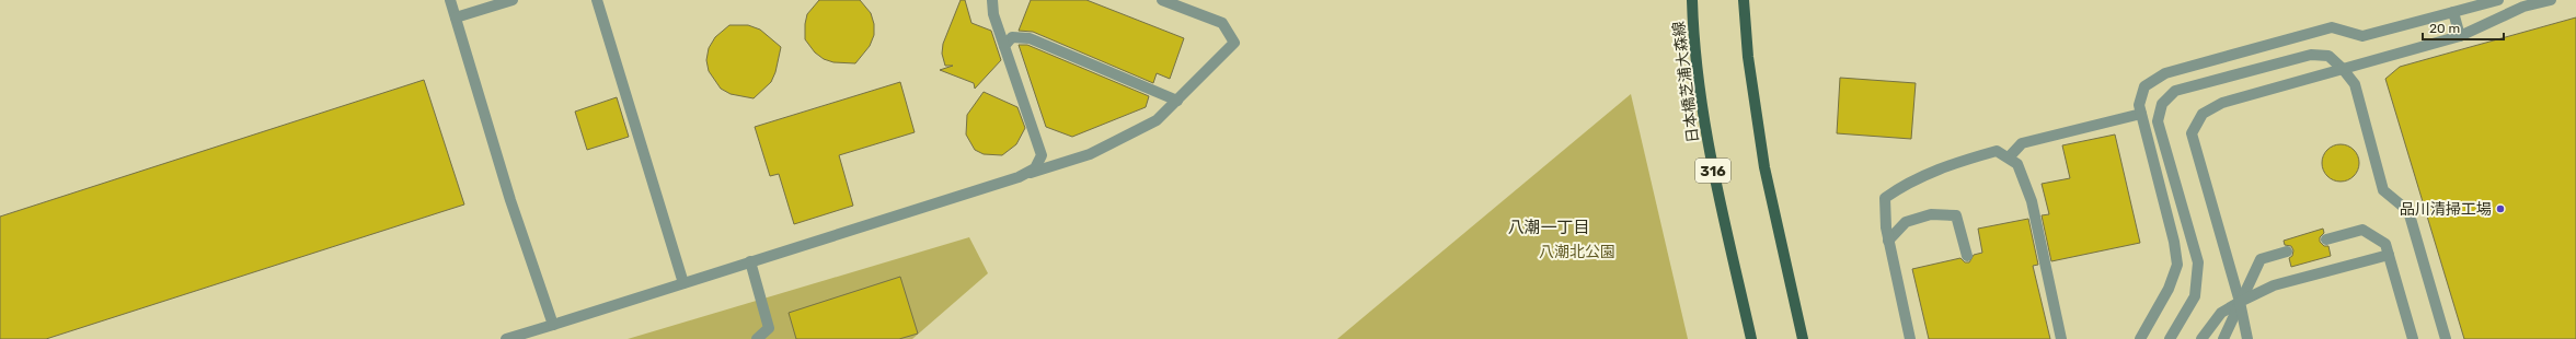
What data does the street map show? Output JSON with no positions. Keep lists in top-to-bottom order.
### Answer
{
  "streets": {
    "main road": ["日本橋芝浦大森線", "316"]
  },
  "districts": ["八潮一丁目"],
  "parks": ["八潮北公園"],
  "places": ["品川清掃工場"],
  "scale_bar": "20 m"
}
